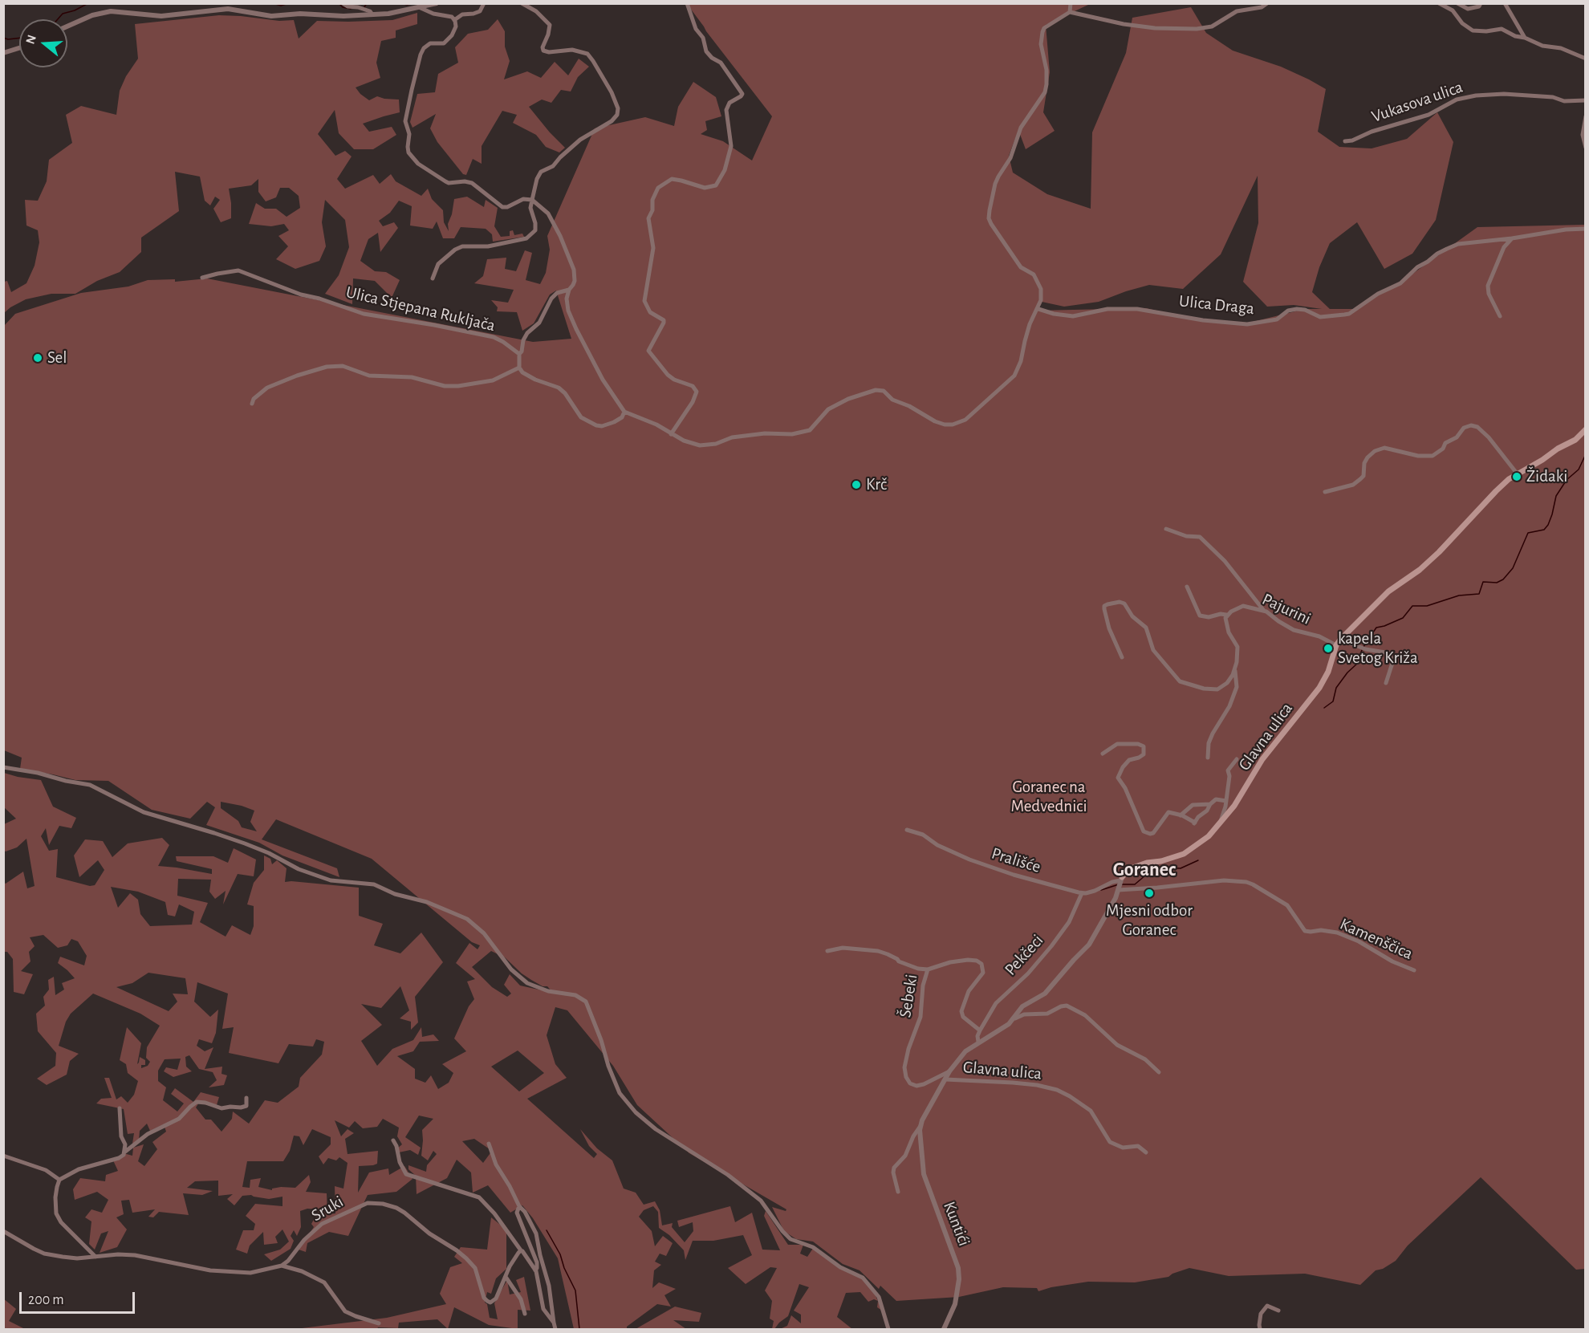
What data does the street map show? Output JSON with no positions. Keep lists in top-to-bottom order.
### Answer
{
  "streets": {
    "main road": ["Glavna ulica"],
    "street": [
      "Vukasova ulica",
      "Ulica Draga",
      "Ulica Stjepana Rukljača",
      "Pajurini",
      "Prališće",
      "Kamenščica",
      "Pekčeci",
      "Šebeki",
      "Sruki",
      "Kuntići"
    ]
  },
  "crossings": [
    ["Pajurini", "Glavna ulica"],
    ["Glavna ulica", "Kamenščica"],
    ["Glavna ulica", "Pekčeci"],
    ["Glavna ulica", "Šebeki"],
    ["Glavna ulica", "Kuntići"],
    ["Prališće", "Pekčeci"],
    ["Pekčeci", "Šebeki"],
    ["Šebeki", "Kuntići"]
  ],
  "districts": ["Goranec"],
  "parks": ["Goranec na Medvednici"],
  "places": [
    "Sel",
    "Židaki",
    "Krč",
    "kapela Svetog Križa",
    "Mjesni odbor Goranec"
  ],
  "scale_bar": "200 m",
  "north": "left"
}
